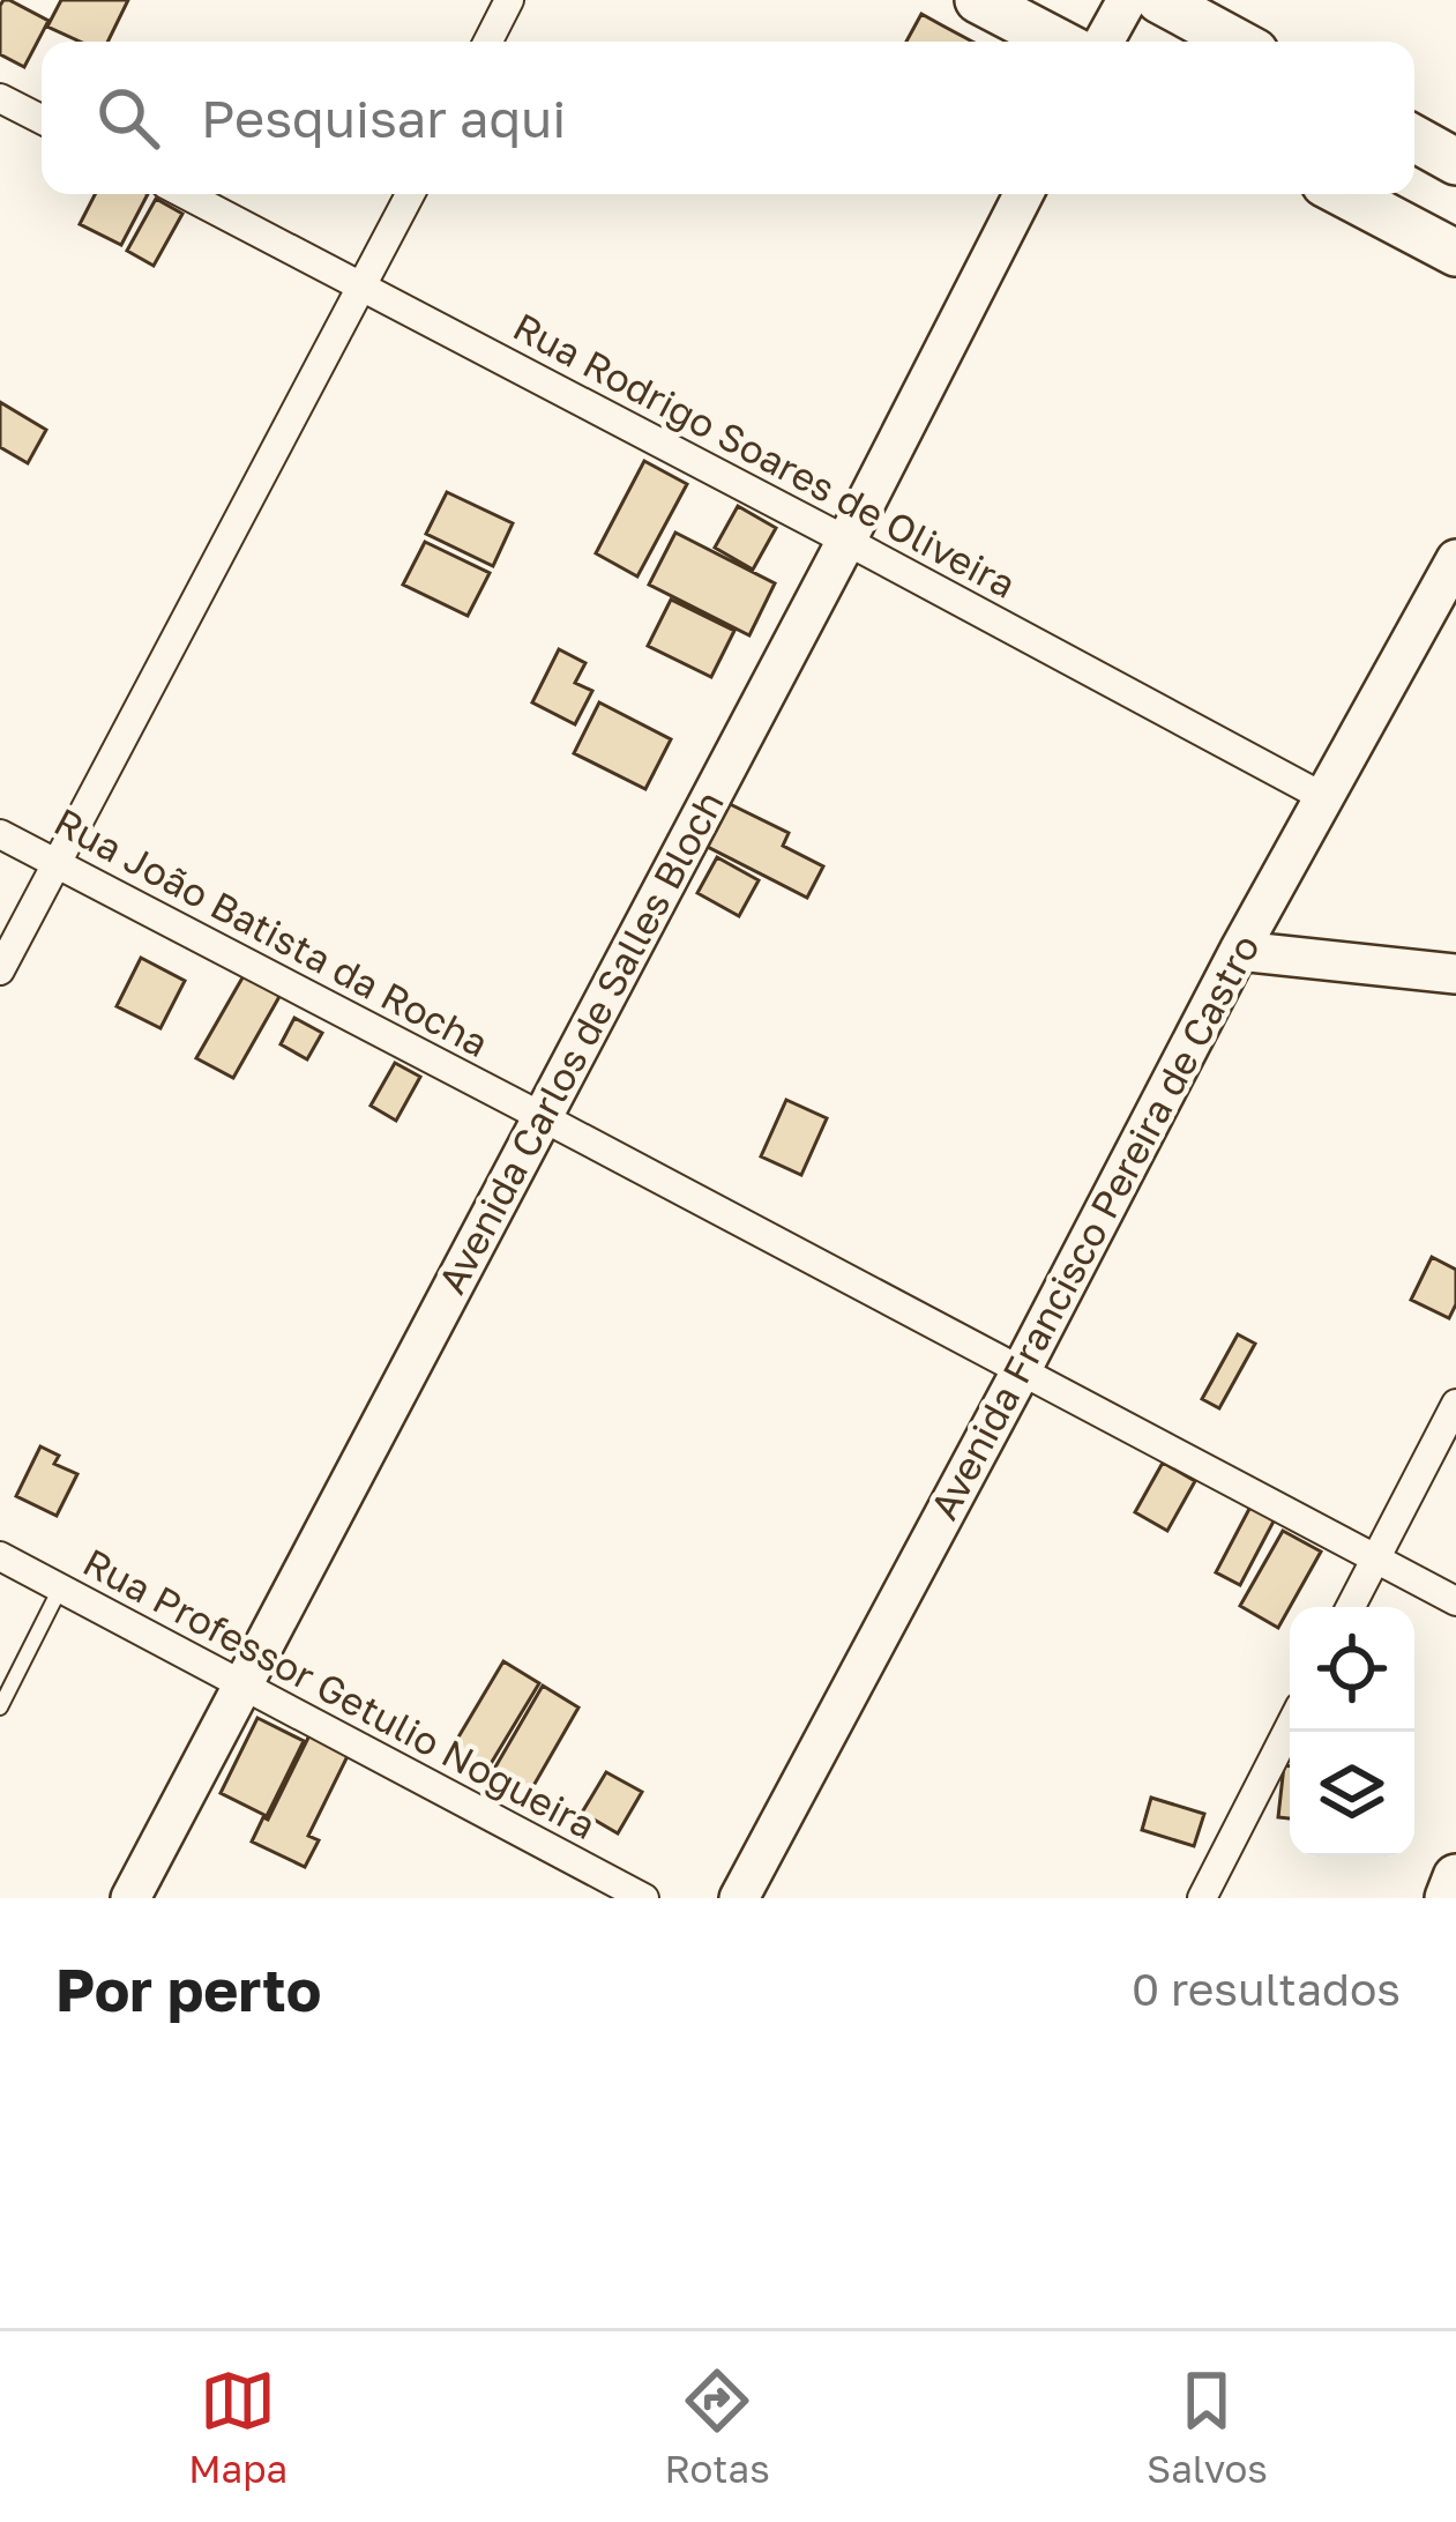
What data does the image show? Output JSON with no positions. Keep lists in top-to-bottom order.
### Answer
{
  "streets": {
    "street": [
      "Rua Rodrigo Soares de Oliveira",
      "Rua João Batista da Rocha",
      "Avenida Carlos de Salles Bloch",
      "Avenida Francisco Pereira de Castro",
      "Rua Professor Getulio Nogueira"
    ]
  },
  "crossings": [
    ["Rua Rodrigo Soares de Oliveira", "Avenida Carlos de Salles Bloch"],
    ["Rua Rodrigo Soares de Oliveira", "Avenida Francisco Pereira de Castro"],
    ["Rua João Batista da Rocha", "Avenida Carlos de Salles Bloch"],
    ["Rua João Batista da Rocha", "Avenida Francisco Pereira de Castro"],
    ["Avenida Carlos de Salles Bloch", "Rua Professor Getulio Nogueira"]
  ],
  "page": {
    "search": "Pesquisar aqui",
    "heading": ["Por perto", "0 resultados"],
    "nav": ["Mapa", "Rotas", "Salvos"]
  }
}
